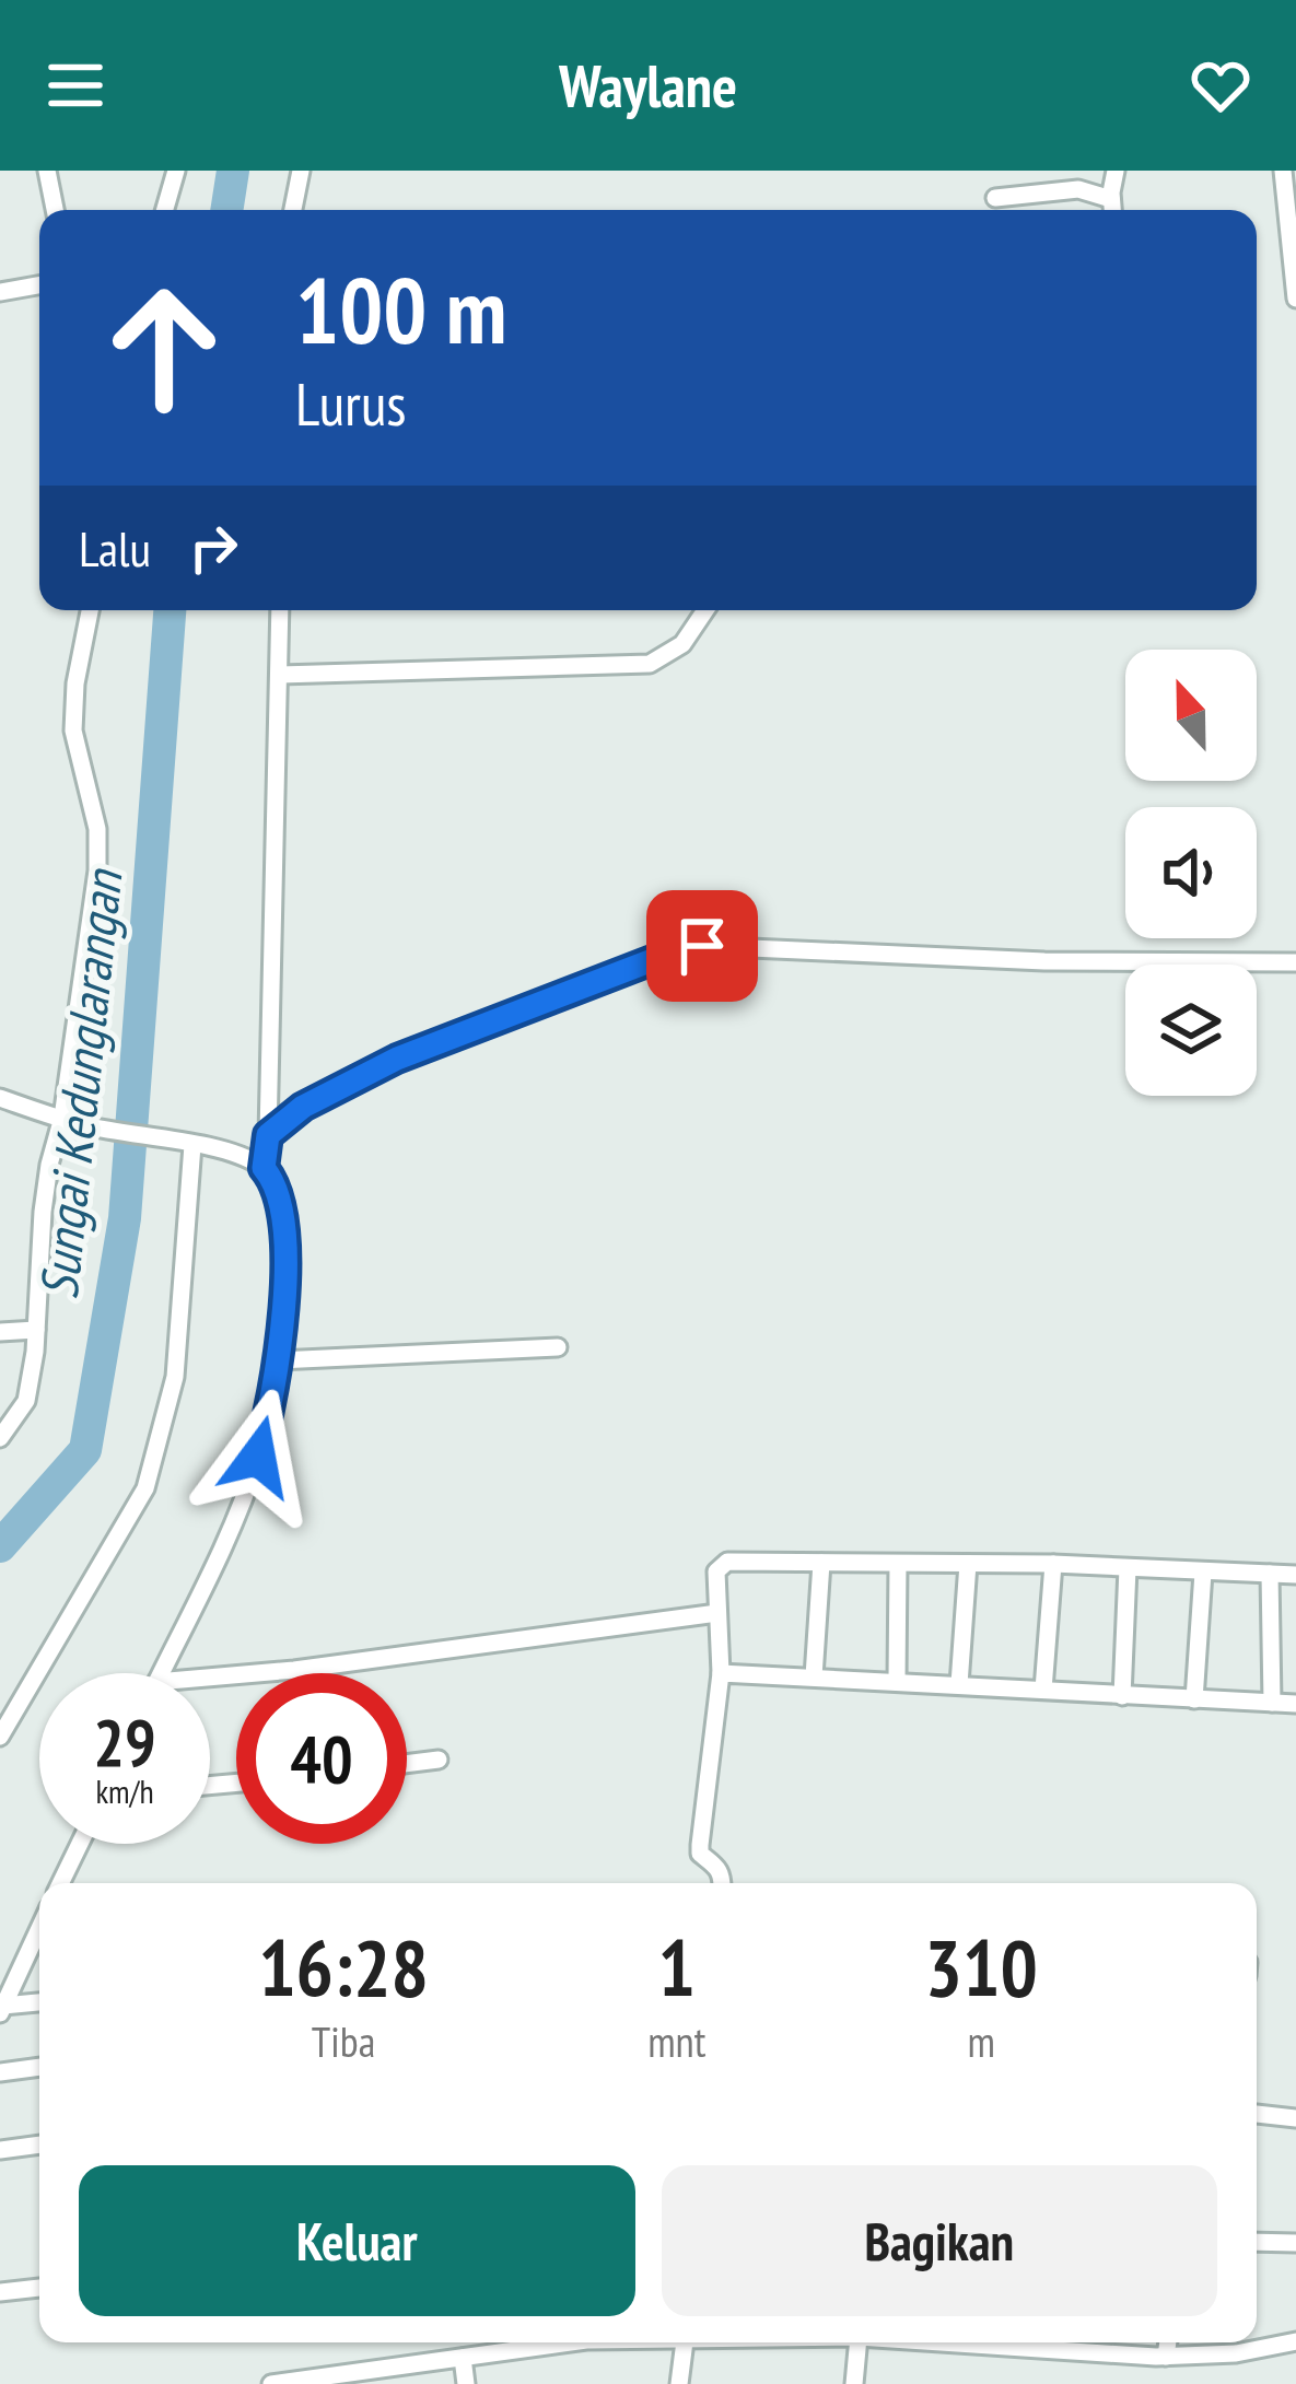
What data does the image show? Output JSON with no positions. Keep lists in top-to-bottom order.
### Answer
{
  "water": ["Sungai Kedunglarangan"],
  "north": "top",
  "page": {
    "header": "Waylane",
    "turn": ["100 m", "Lurus"],
    "then": "Lalu",
    "speed": "29 km/h",
    "limit": "40",
    "eta": [
      "16:28",
      "Tiba",
      "1",
      "mnt",
      "310",
      "m"
    ],
    "buttons": ["Keluar", "Bagikan"]
  }
}
